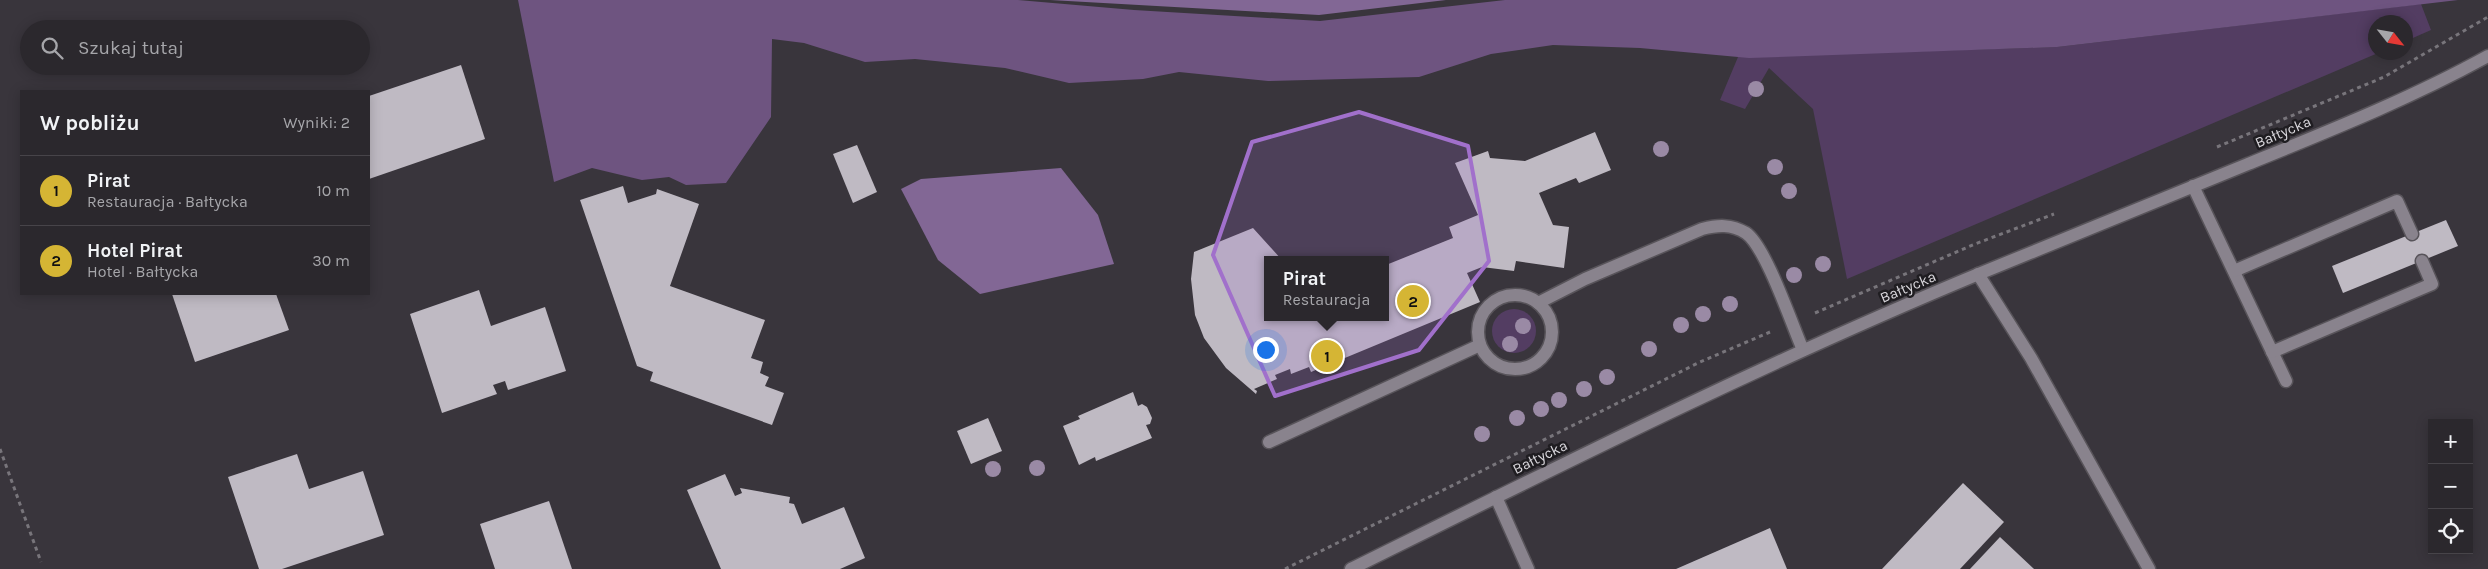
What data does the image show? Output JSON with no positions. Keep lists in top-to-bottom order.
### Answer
{
  "streets": {
    "main road": ["Bałtycka"]
  },
  "north": "bottom right",
  "page": {
    "search": "Szukaj tutaj",
    "heading": ["W pobliżu", "Wyniki: 2"],
    "list": [
      {
        "mark": "1",
        "name": "Pirat",
        "note": "Restauracja · Bałtycka",
        "value": "10 m"
      },
      {
        "mark": "2",
        "name": "Hotel Pirat",
        "note": "Hotel · Bałtycka",
        "value": "30 m"
      }
    ],
    "popup": ["Pirat", "Restauracja"],
    "pins": ["2", "1"],
    "map_buttons": ["+", "−"]
  }
}
